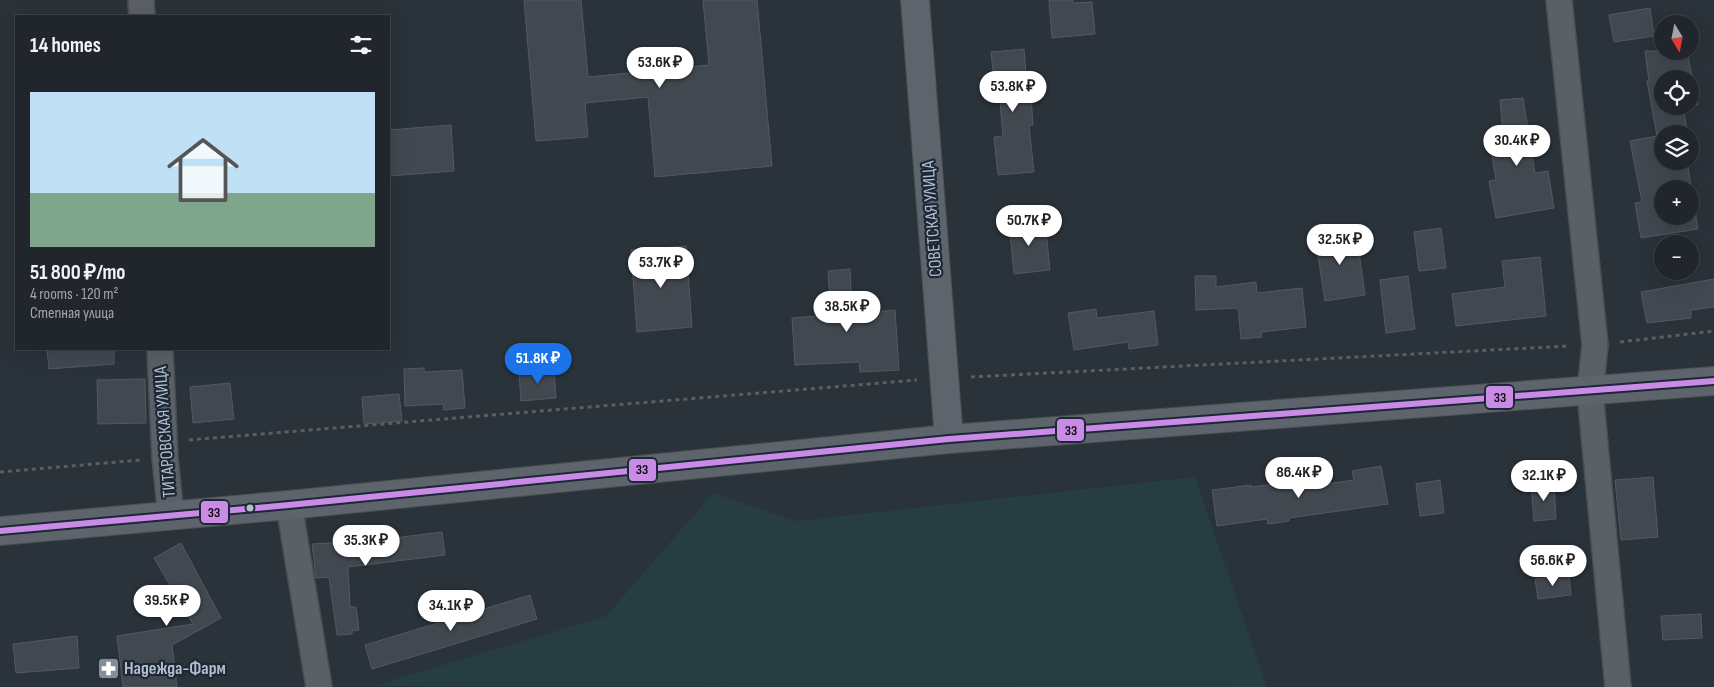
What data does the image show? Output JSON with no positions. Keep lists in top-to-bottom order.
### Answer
{
  "streets": {
    "main road": ["СОВЕТСКАЯ УЛИЦА"],
    "street": ["ТИТАРОВСКАЯ УЛИЦА"]
  },
  "places": {
    "pharmacy": ["Надежда-Фарм"]
  },
  "lines": ["transit line 33"],
  "north": "bottom",
  "page": {
    "map_buttons": ["+", "−"],
    "heading": "14 homes",
    "price": [
      "53.6K ₽",
      "53.8K ₽",
      "30.4K ₽",
      "50.7K ₽",
      "32.5K ₽",
      "53.7K ₽",
      "38.5K ₽",
      "51.8K ₽",
      "86.4K ₽",
      "32.1K ₽",
      "35.3K ₽",
      "56.6K ₽",
      "39.5K ₽",
      "34.1K ₽"
    ],
    "list": [
      {
        "name": "51 800 ₽/mo",
        "note": "4 rooms · 120 m² · Степная улица"
      }
    ]
  }
}
